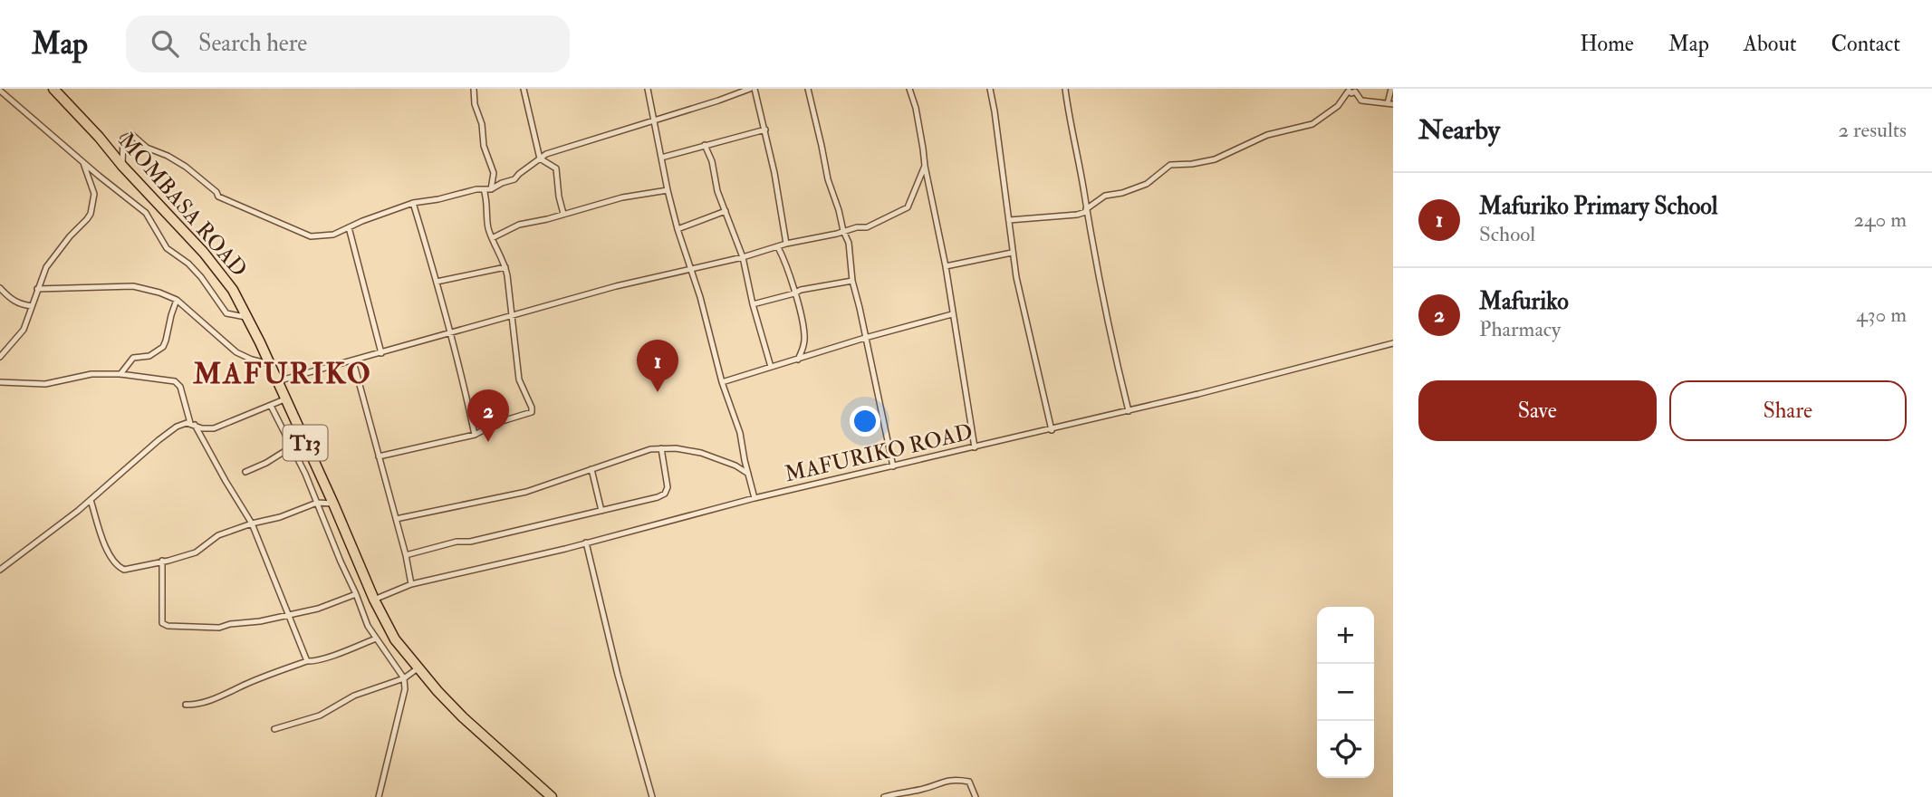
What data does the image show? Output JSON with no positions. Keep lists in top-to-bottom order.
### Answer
{
  "streets": {
    "highway": ["MOMBASA ROAD", "T13"],
    "street": ["MAFURIKO ROAD"]
  },
  "crossings": [
    ["MOMBASA ROAD", "MAFURIKO ROAD"]
  ],
  "districts": ["MAFURIKO"],
  "page": {
    "header": "Map",
    "search": "Search here",
    "nav": [
      "Home",
      "Map",
      "About",
      "Contact"
    ],
    "heading": ["Nearby", "2 results"],
    "list": [
      {
        "mark": "1",
        "name": "Mafuriko Primary School",
        "note": "School",
        "value": "240 m"
      },
      {
        "mark": "2",
        "name": "Mafuriko",
        "note": "Pharmacy",
        "value": "430 m"
      }
    ],
    "pins": ["1", "2"],
    "buttons": ["Save", "Share"],
    "map_buttons": ["+", "−"]
  }
}
